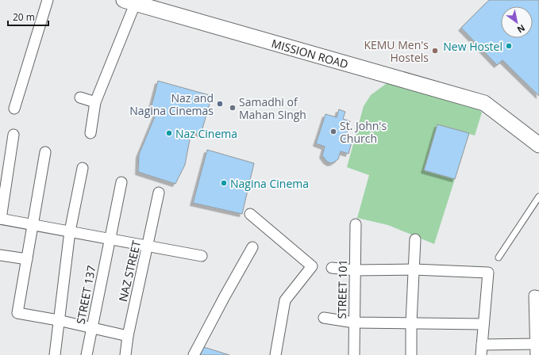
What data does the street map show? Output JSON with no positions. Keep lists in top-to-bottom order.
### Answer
{
  "streets": {
    "street": [
      "MISSION ROAD",
      "NAZ STREET",
      "STREET 101",
      "STREET 137"
    ]
  },
  "places": [
    "New Hostel",
    "KEMU Men's Hostels",
    "Naz and Nagina Cinemas",
    "Samadhi of Mahan Singh",
    "St. John's Church",
    "Naz Cinema",
    "Nagina Cinema"
  ],
  "scale_bar": "20 m",
  "north": "bottom right"
}
